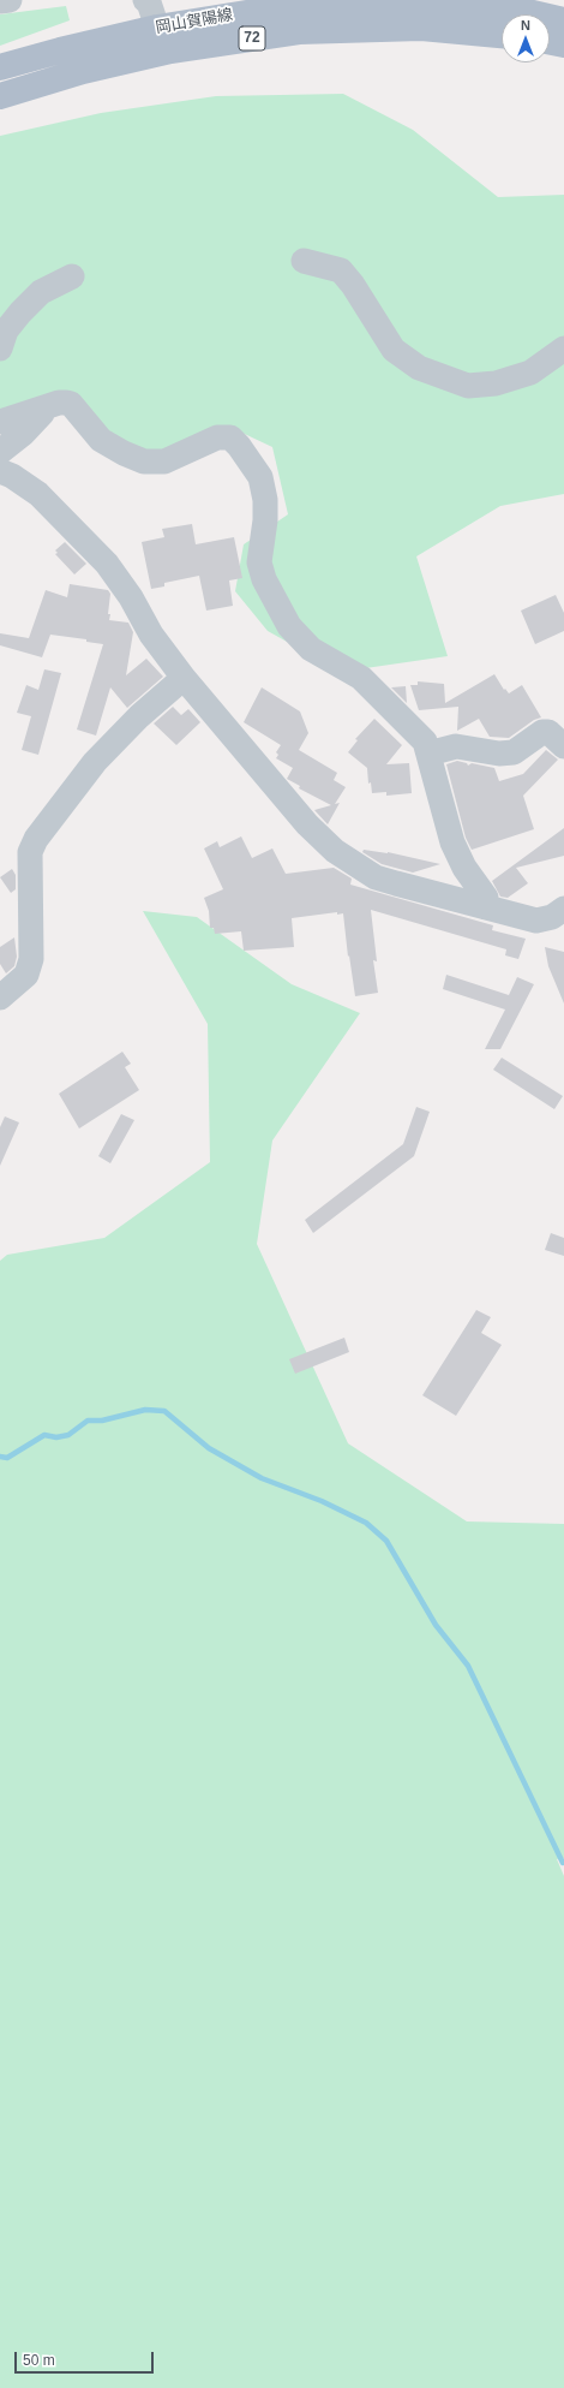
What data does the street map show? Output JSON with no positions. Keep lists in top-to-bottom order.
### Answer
{
  "streets": {
    "main road": ["岡山賀陽線", "72"]
  },
  "scale_bar": "50 m",
  "north": "top"
}
